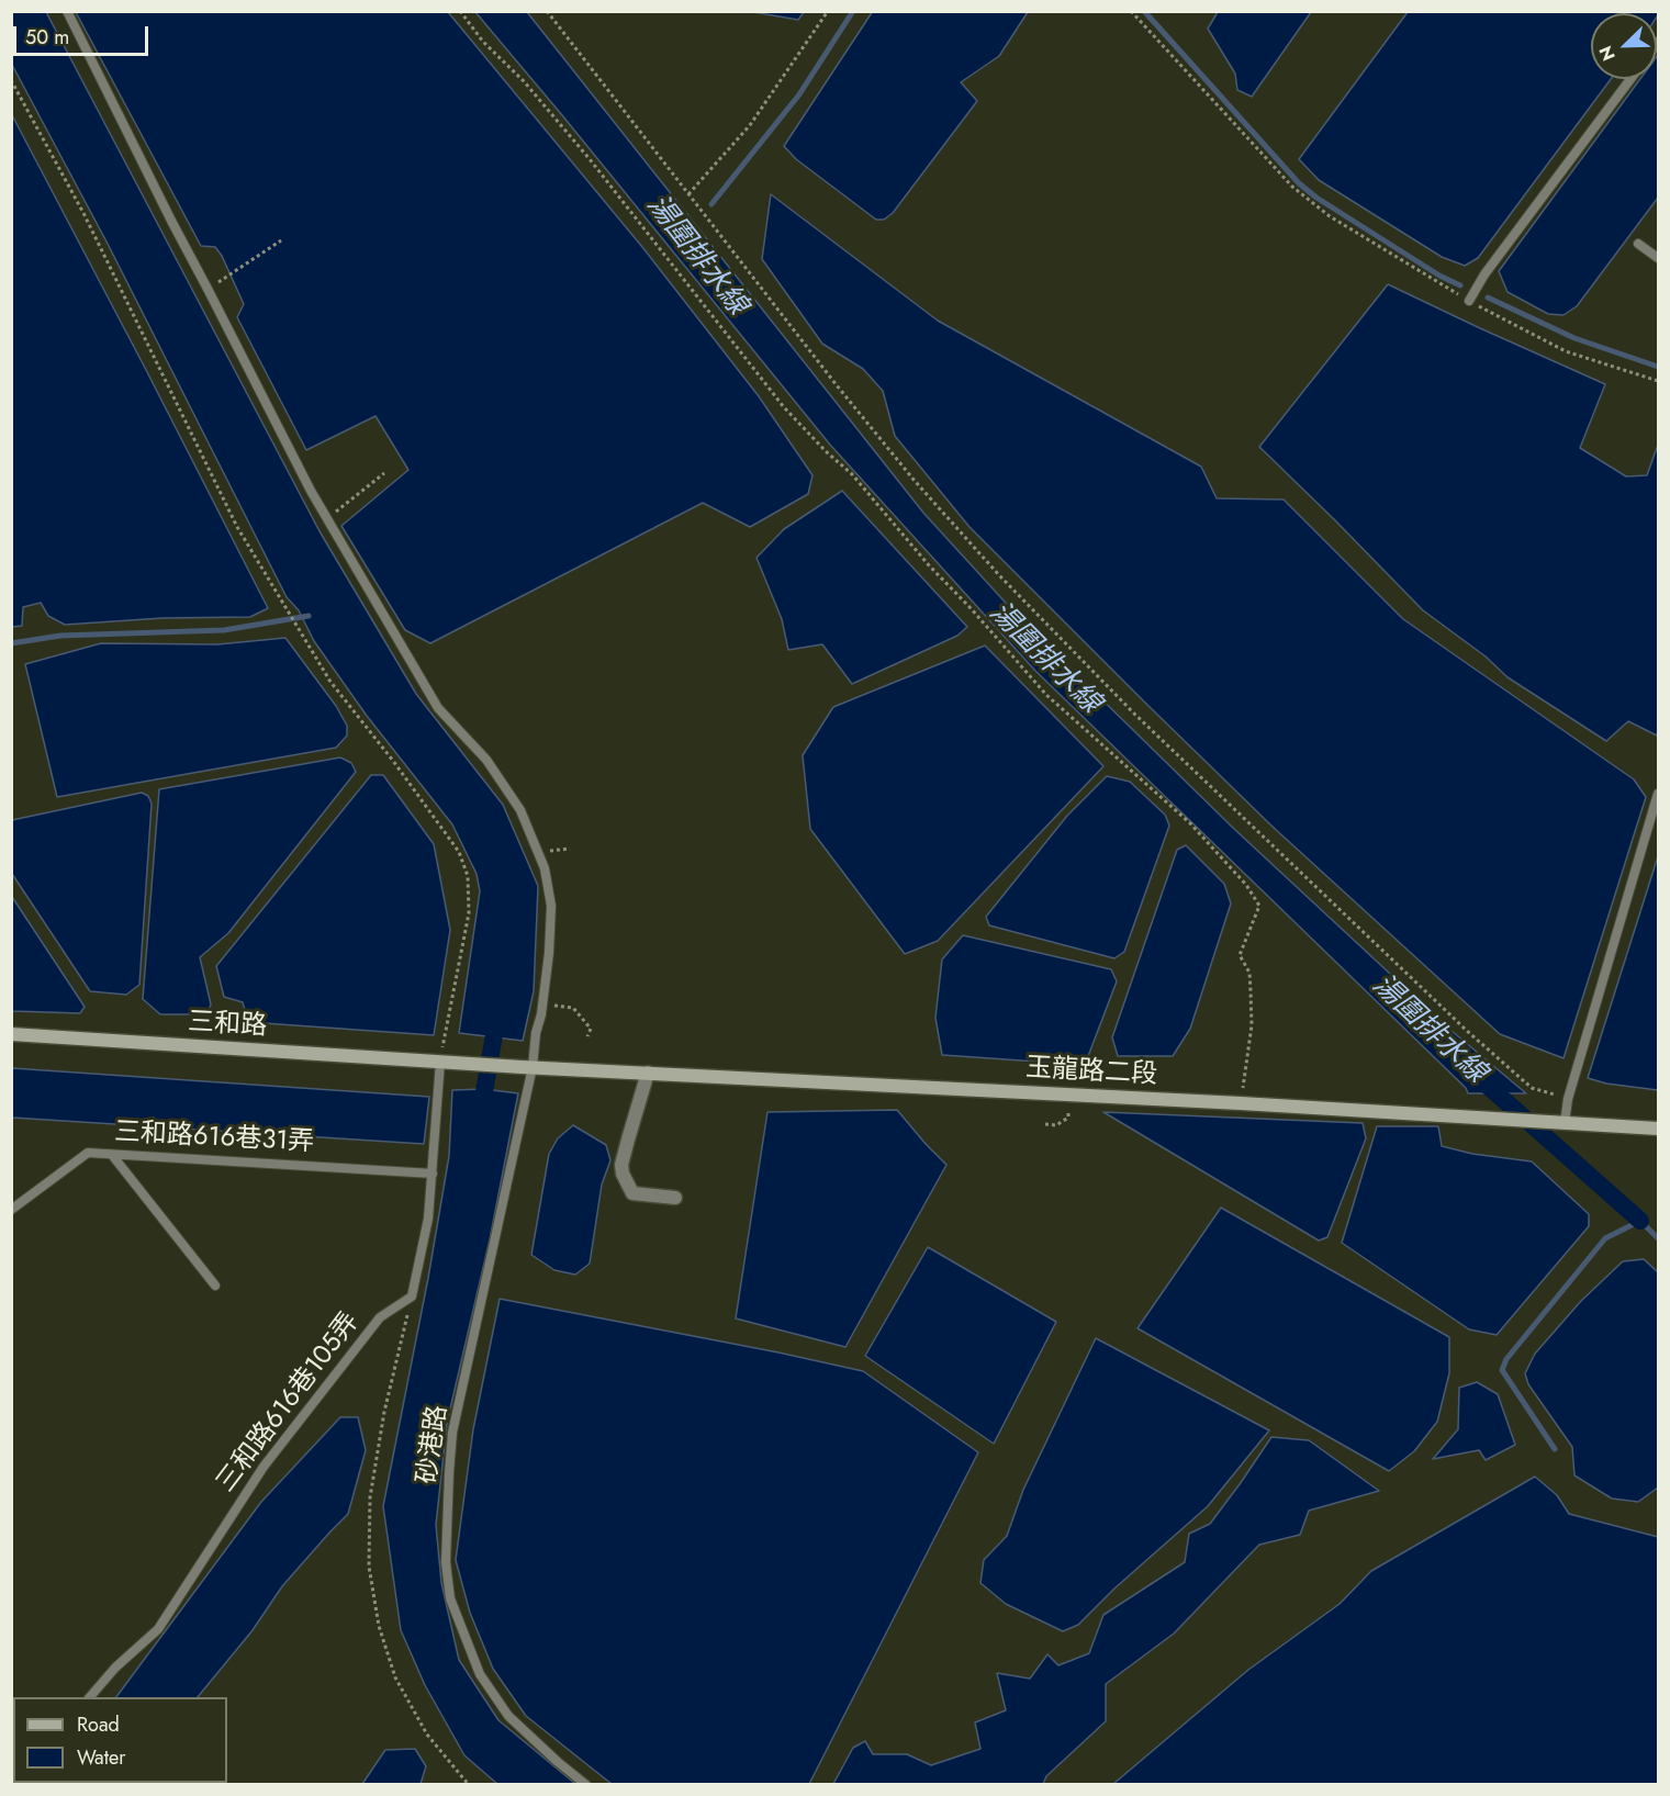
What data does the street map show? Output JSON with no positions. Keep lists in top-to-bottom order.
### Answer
{
  "streets": {
    "main road": ["三和路", "玉龍路二段"],
    "lane": ["三和路616巷31弄", "三和路616巷105弄", "砂港路"]
  },
  "crossings": [
    ["三和路", "玉龍路二段"],
    ["三和路", "砂港路"],
    ["玉龍路二段", "砂港路"]
  ],
  "water": ["湯圍排水線"],
  "legend": ["Road", "Water"],
  "scale_bar": "50 m",
  "north": "bottom left"
}
